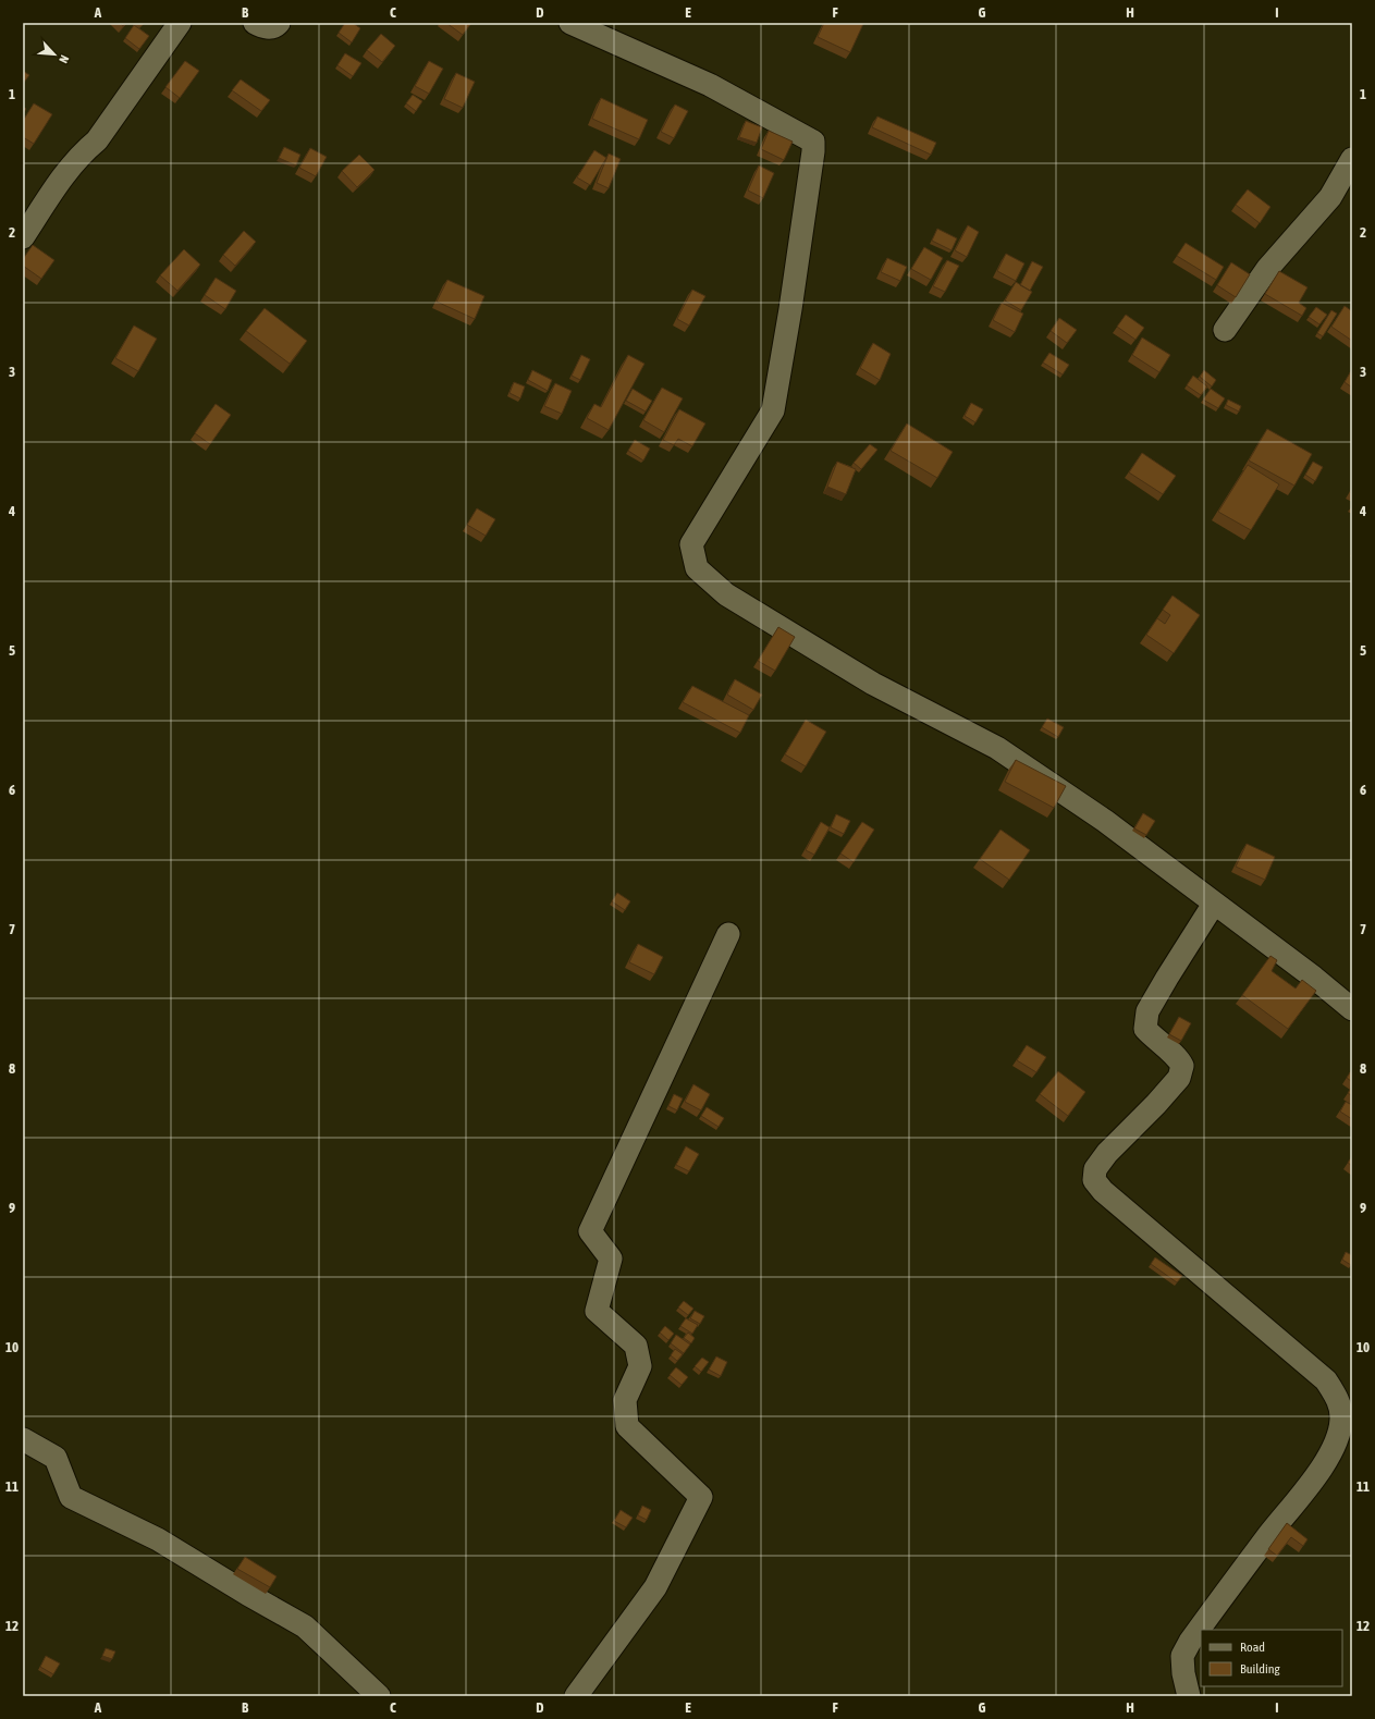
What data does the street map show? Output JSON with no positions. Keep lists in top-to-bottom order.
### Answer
{
  "legend": ["Road", "Building"],
  "north": "bottom right",
  "grid": {
    "columns": [
      "A",
      "B",
      "C",
      "D",
      "E",
      "F",
      "G",
      "H",
      "I"
    ],
    "rows": [
      "1",
      "2",
      "3",
      "4",
      "5",
      "6",
      "7",
      "8",
      "9",
      "10",
      "11",
      "12"
    ]
  }
}
